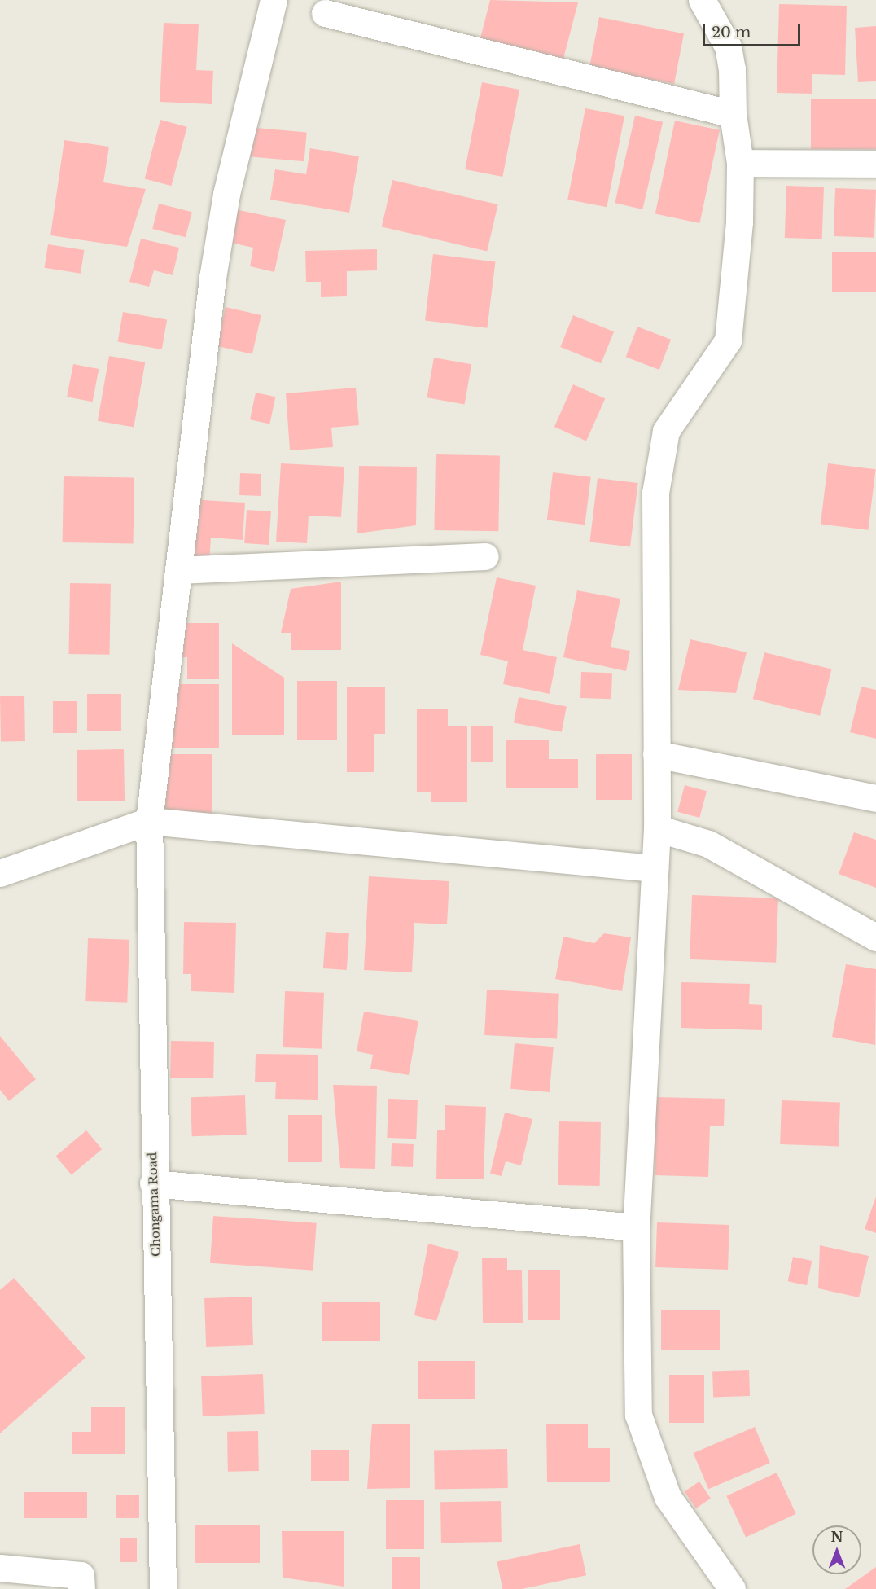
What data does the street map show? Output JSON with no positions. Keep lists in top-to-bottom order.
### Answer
{
  "streets": {
    "street": ["Chongama Road"]
  },
  "scale_bar": "20 m",
  "north": "top"
}
